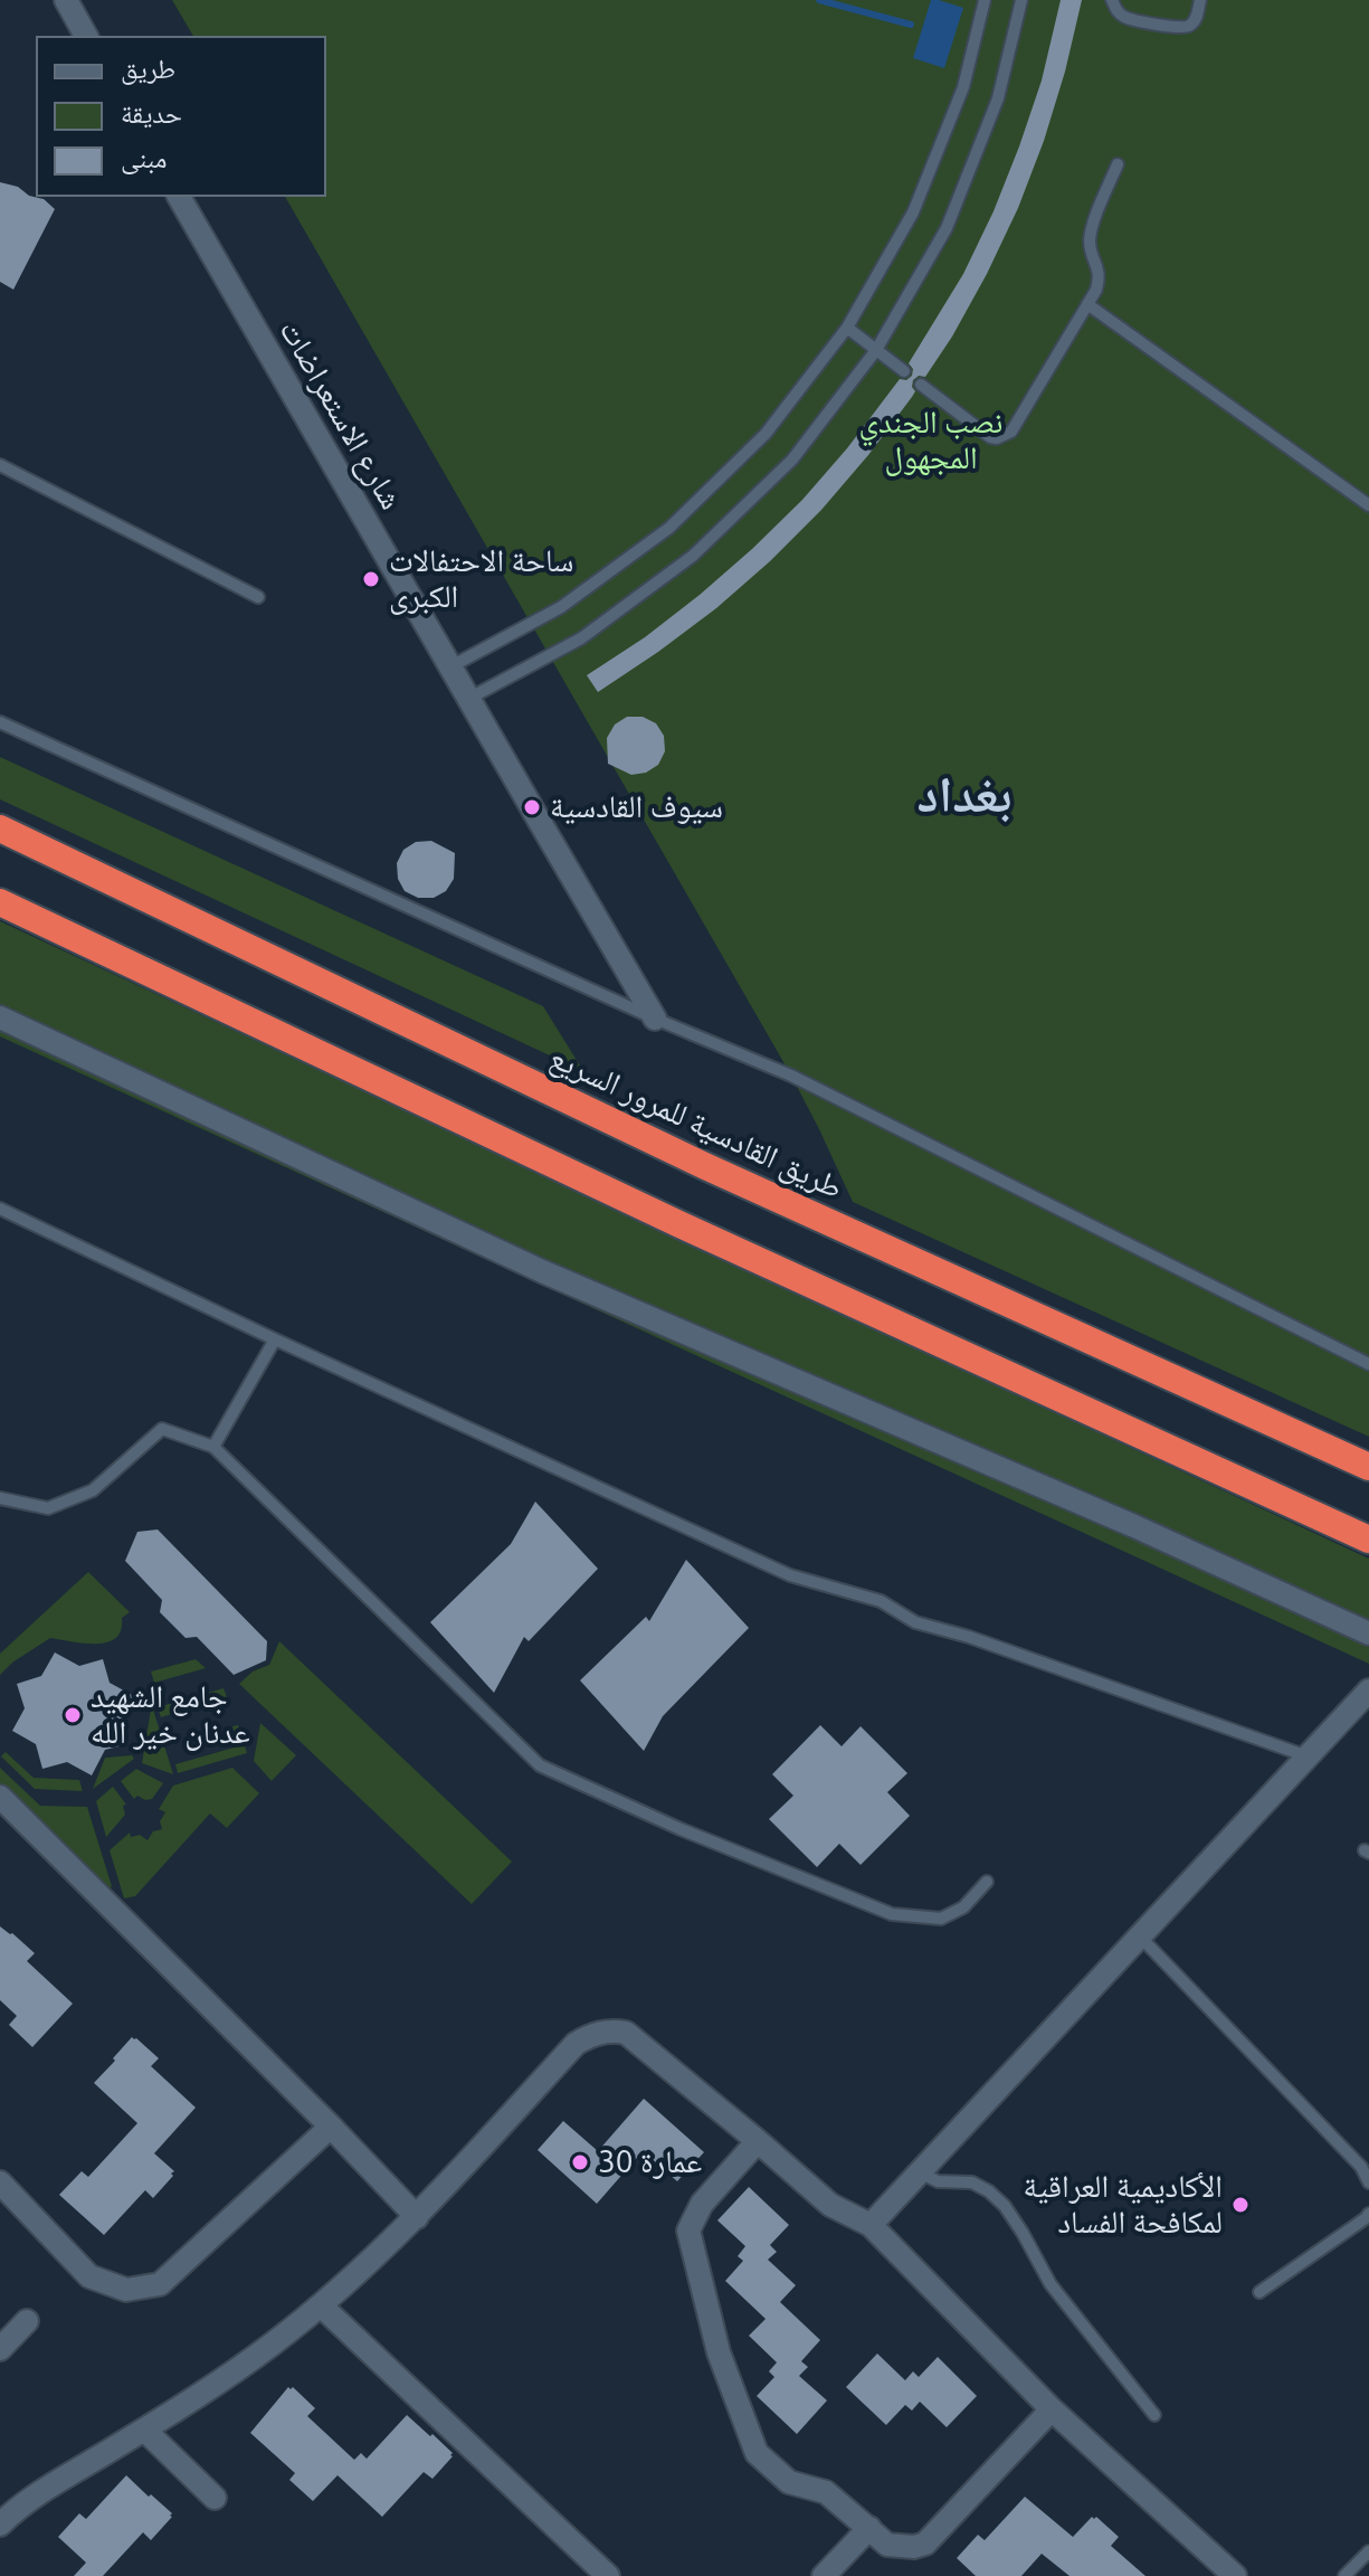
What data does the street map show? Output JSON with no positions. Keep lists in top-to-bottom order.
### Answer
{
  "streets": {
    "highway": ["طريق القادسية للمرور السريع"],
    "street": ["شارع الاستعراضات"]
  },
  "districts": ["بغداد"],
  "parks": ["نصب الجندي المجهول"],
  "places": [
    "ساحة الاحتفالات الكبرى",
    "سيوف القادسية",
    "جامع الشهيد عدنان خير الله",
    "عمارة 30",
    "الأكاديمية العراقية لمكافحة الفساد"
  ],
  "legend": ["طريق", "حديقة", "مبنى"]
}
